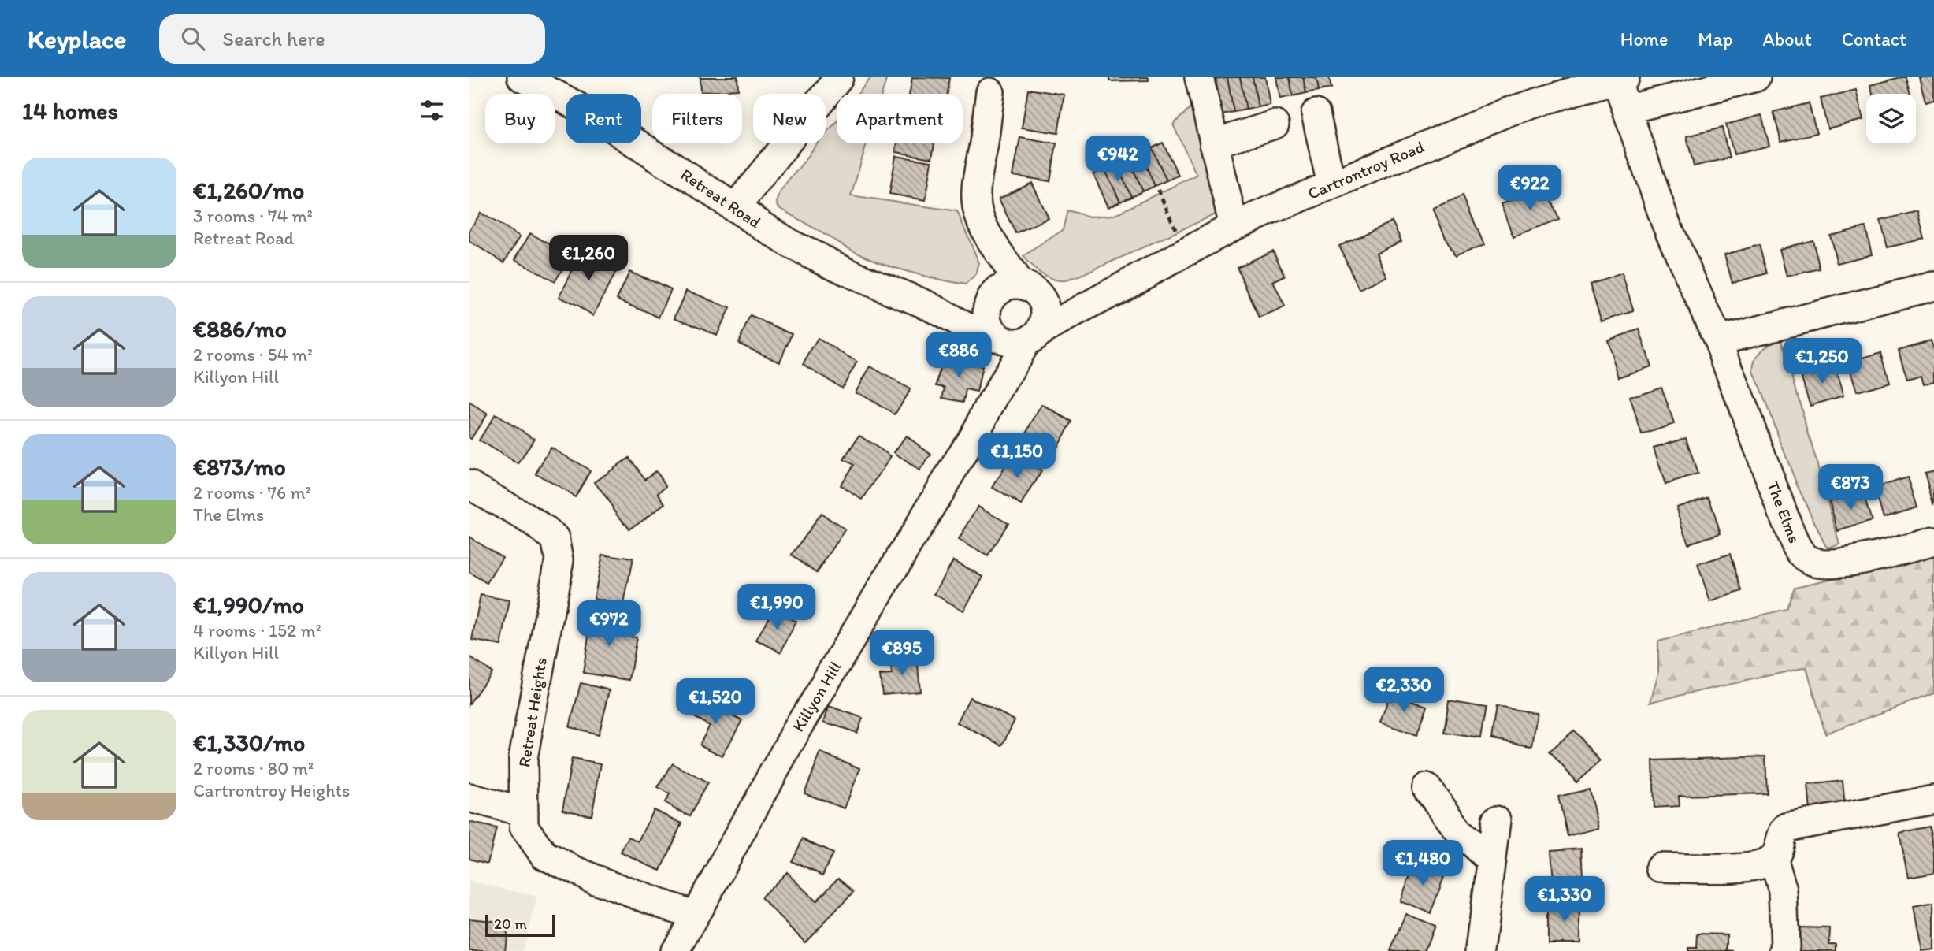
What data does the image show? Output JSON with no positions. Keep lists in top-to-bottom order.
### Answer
{
  "streets": {
    "street": [
      "Cartrontroy Road",
      "Retreat Road",
      "The Elms",
      "Killyon Hill",
      "Retreat Heights"
    ]
  },
  "crossings": [
    ["Cartrontroy Road", "Retreat Road"],
    ["Cartrontroy Road", "The Elms"],
    ["Cartrontroy Road", "Killyon Hill"],
    ["Retreat Road", "Killyon Hill"],
    ["Killyon Hill", "Retreat Heights"]
  ],
  "scale_bar": "20 m",
  "page": {
    "header": "Keyplace",
    "search": "Search here",
    "nav": [
      "Home",
      "Map",
      "About",
      "Contact"
    ],
    "heading": "14 homes",
    "chip": [
      "Buy",
      "Rent",
      "Filters",
      "New",
      "Apartment"
    ],
    "price": [
      "€942",
      "€922",
      "€1,260",
      "€886",
      "€1,250",
      "€1,150",
      "€873",
      "€1,990",
      "€972",
      "€895",
      "€2,330",
      "€1,520",
      "€1,480",
      "€1,330"
    ],
    "list": [
      {
        "name": "€1,260/mo",
        "note": "3 rooms · 74 m² · Retreat Road"
      },
      {
        "name": "€886/mo",
        "note": "2 rooms · 54 m² · Killyon Hill"
      },
      {
        "name": "€873/mo",
        "note": "2 rooms · 76 m² · The Elms"
      },
      {
        "name": "€1,990/mo",
        "note": "4 rooms · 152 m² · Killyon Hill"
      },
      {
        "name": "€1,330/mo",
        "note": "2 rooms · 80 m² · Cartrontroy Heights"
      }
    ],
    "scale": "20 m"
  }
}
